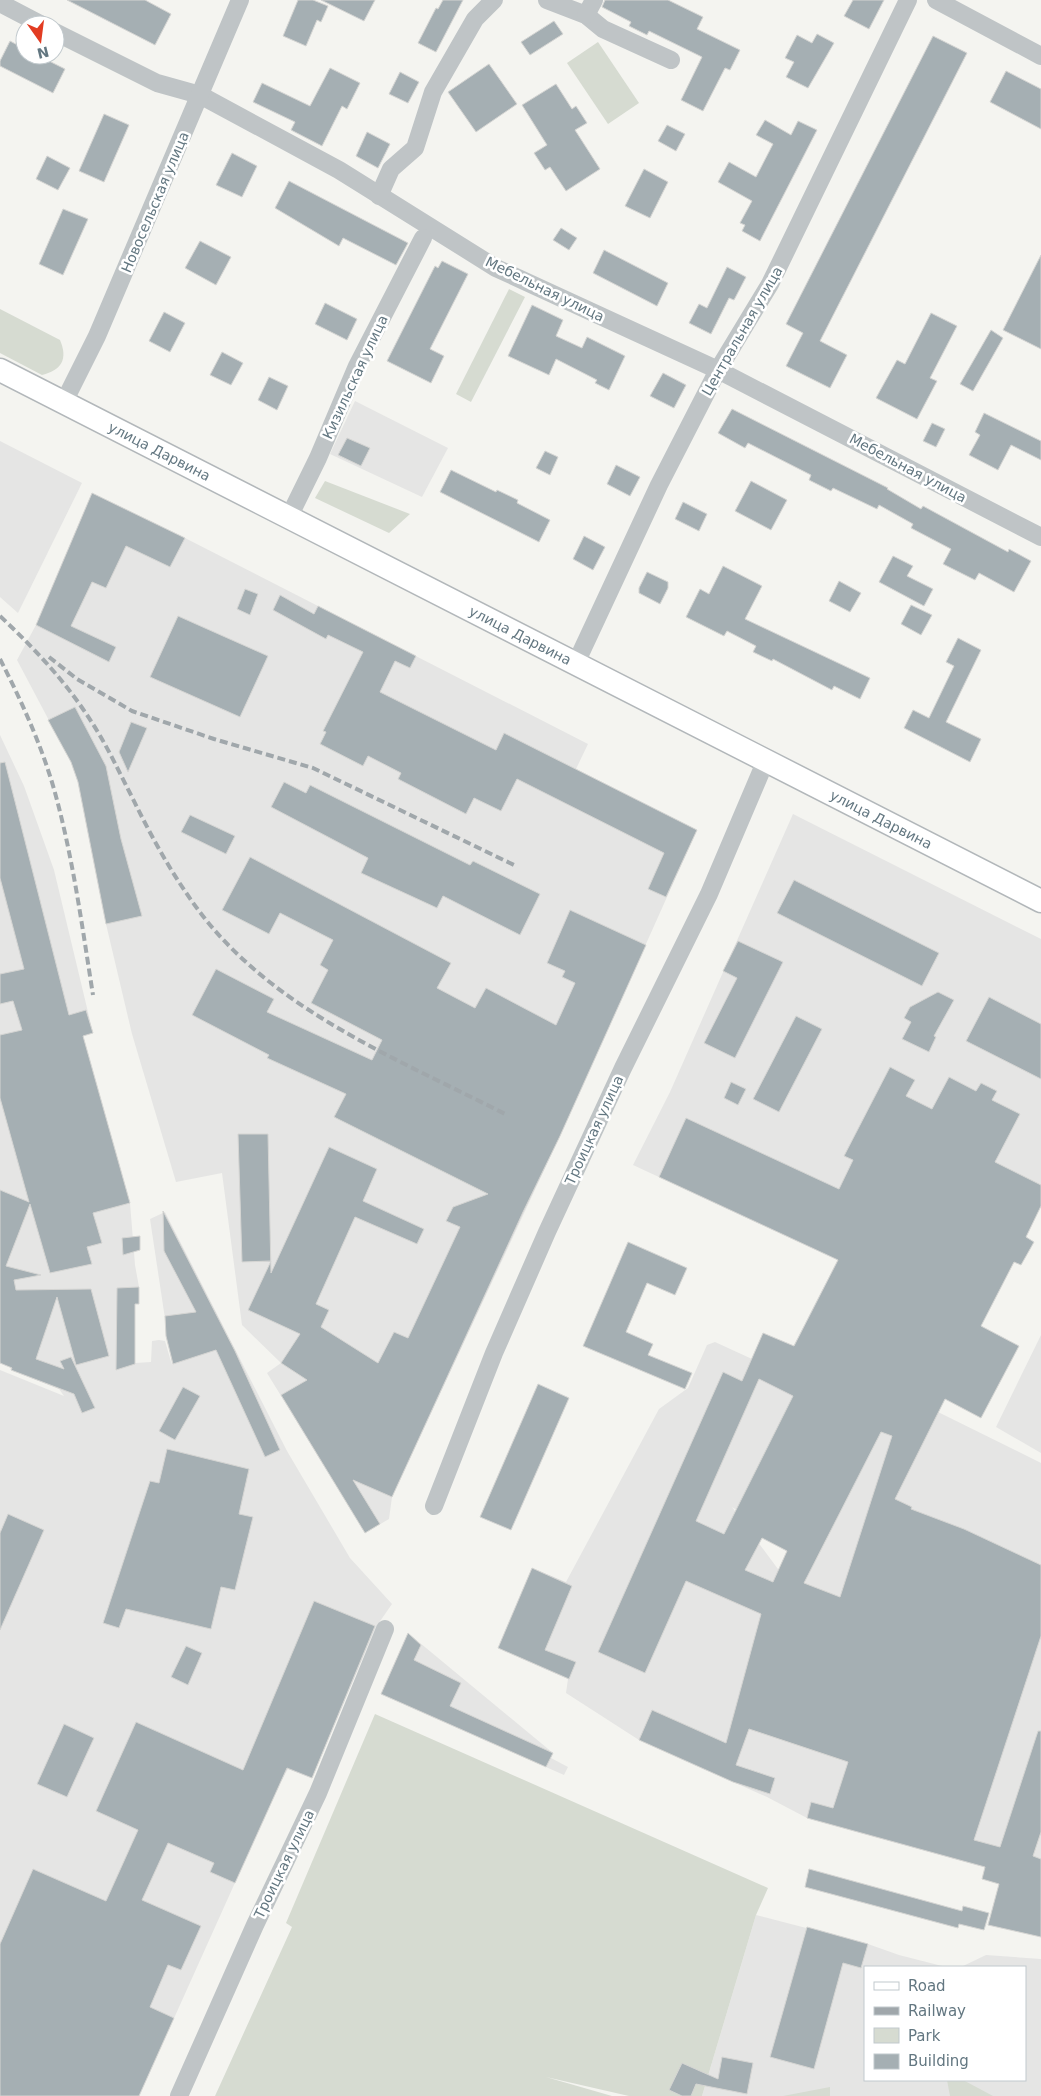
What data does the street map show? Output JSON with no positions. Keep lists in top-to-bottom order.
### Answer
{
  "streets": {
    "main road": ["улица Дарвина"],
    "street": [
      "Новосельская улица",
      "Мебельная улица",
      "Центральная улица",
      "Кизильская улица",
      "Троицкая улица"
    ]
  },
  "crossings": [
    ["Новосельская улица", "Мебельная улица"],
    ["Новосельская улица", "улица Дарвина"],
    ["Мебельная улица", "Центральная улица"],
    ["Центральная улица", "улица Дарвина"],
    ["Кизильская улица", "улица Дарвина"],
    ["улица Дарвина", "Троицкая улица"]
  ],
  "legend": [
    "Road",
    "Railway",
    "Park",
    "Building"
  ],
  "north": "bottom"
}
